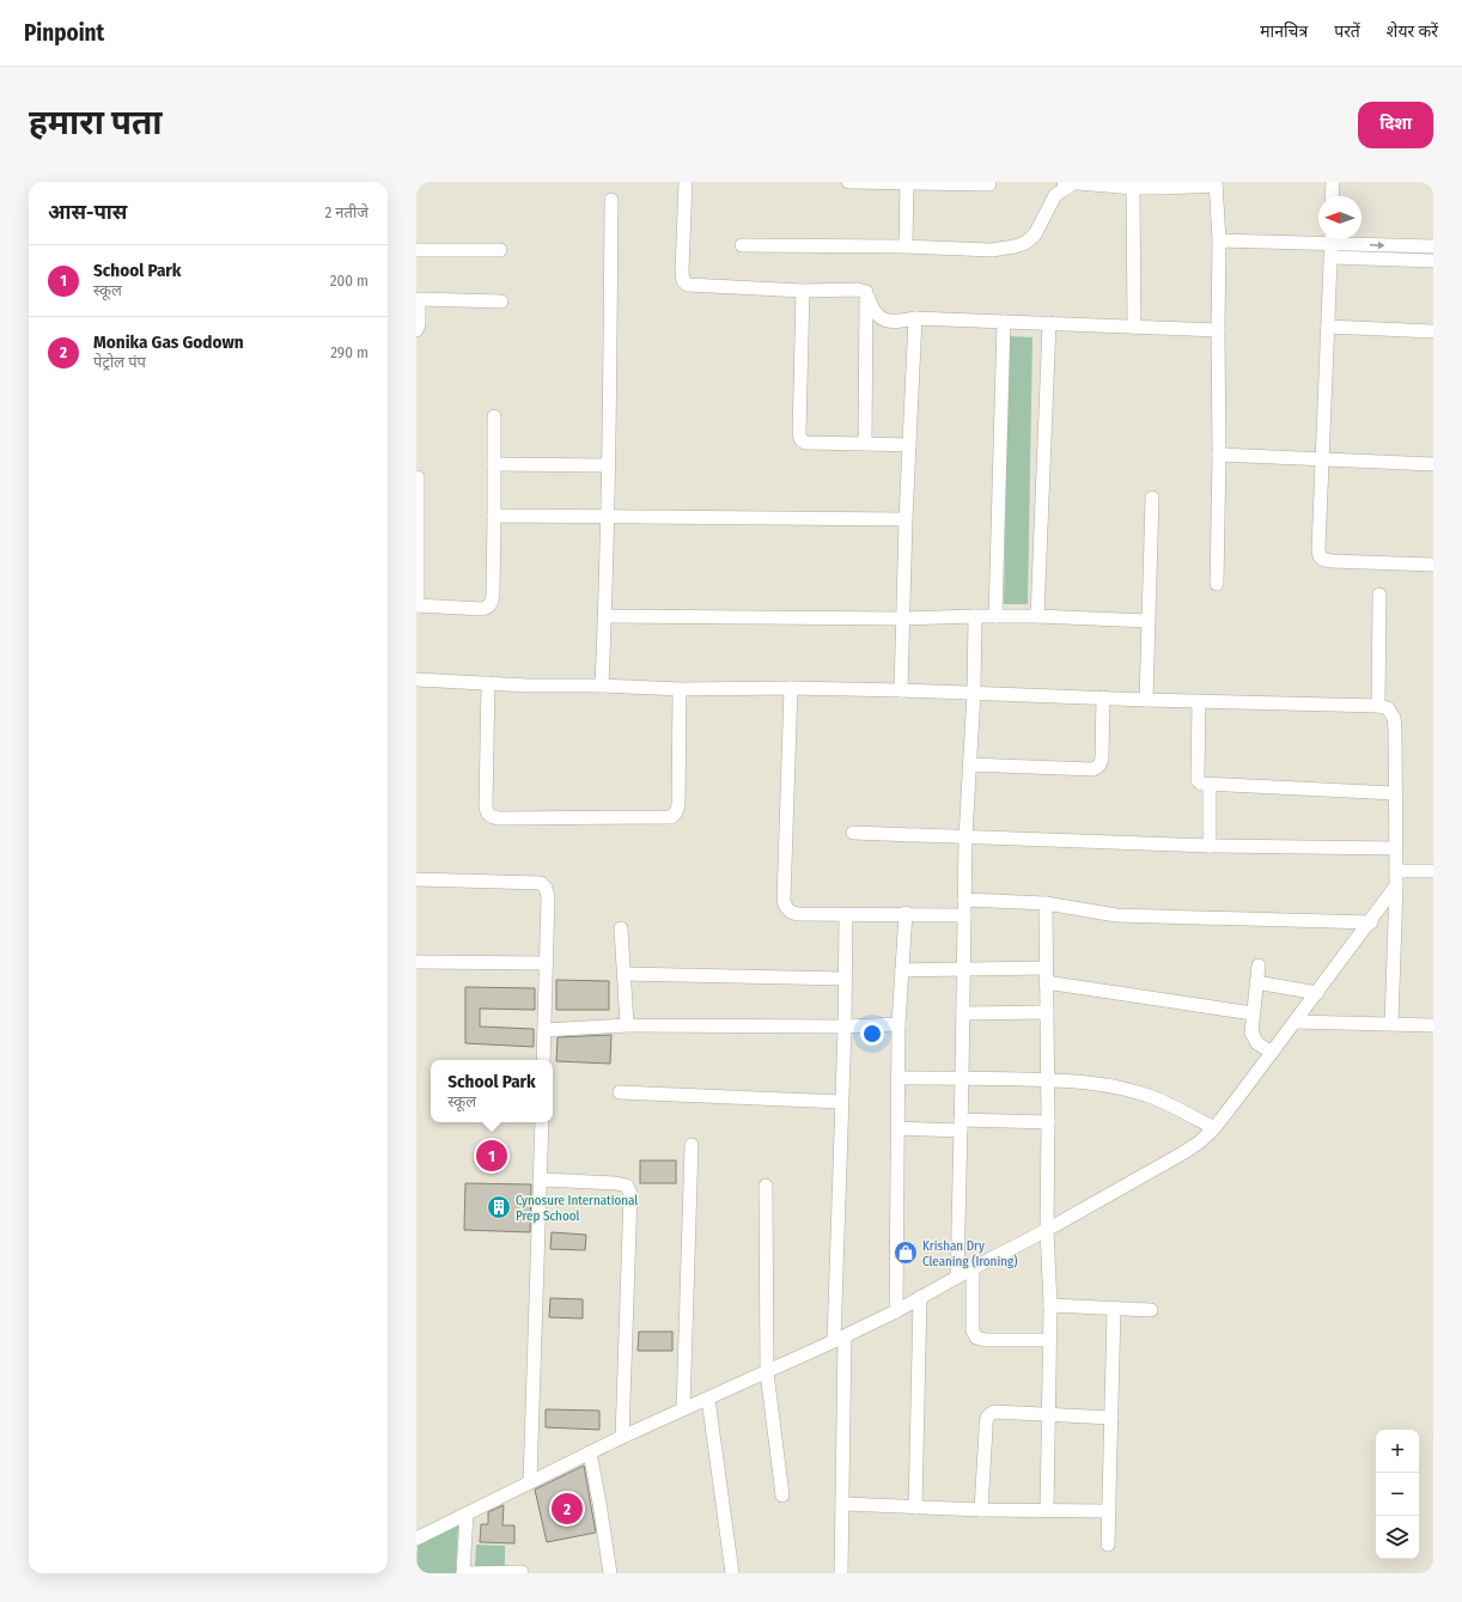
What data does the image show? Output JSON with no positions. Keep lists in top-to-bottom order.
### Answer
{
  "places": {
    "building": ["Cynosure International Prep School"],
    "shop": ["Krishan Dry Cleaning (Ironing)"]
  },
  "north": "left",
  "page": {
    "header": "Pinpoint",
    "nav": ["मानचित्र", "परतें", "शेयर करें"],
    "buttons": "दिशा",
    "title": "हमारा पता",
    "heading": ["आस-पास", "2 नतीजे"],
    "list": [
      {
        "mark": "1",
        "name": "School Park",
        "note": "स्कूल",
        "value": "200 m"
      },
      {
        "mark": "2",
        "name": "Monika Gas Godown",
        "note": "पेट्रोल पंप",
        "value": "290 m"
      }
    ],
    "popup": ["School Park", "स्कूल"],
    "pins": ["1", "2"],
    "map_buttons": ["+", "−"]
  }
}
